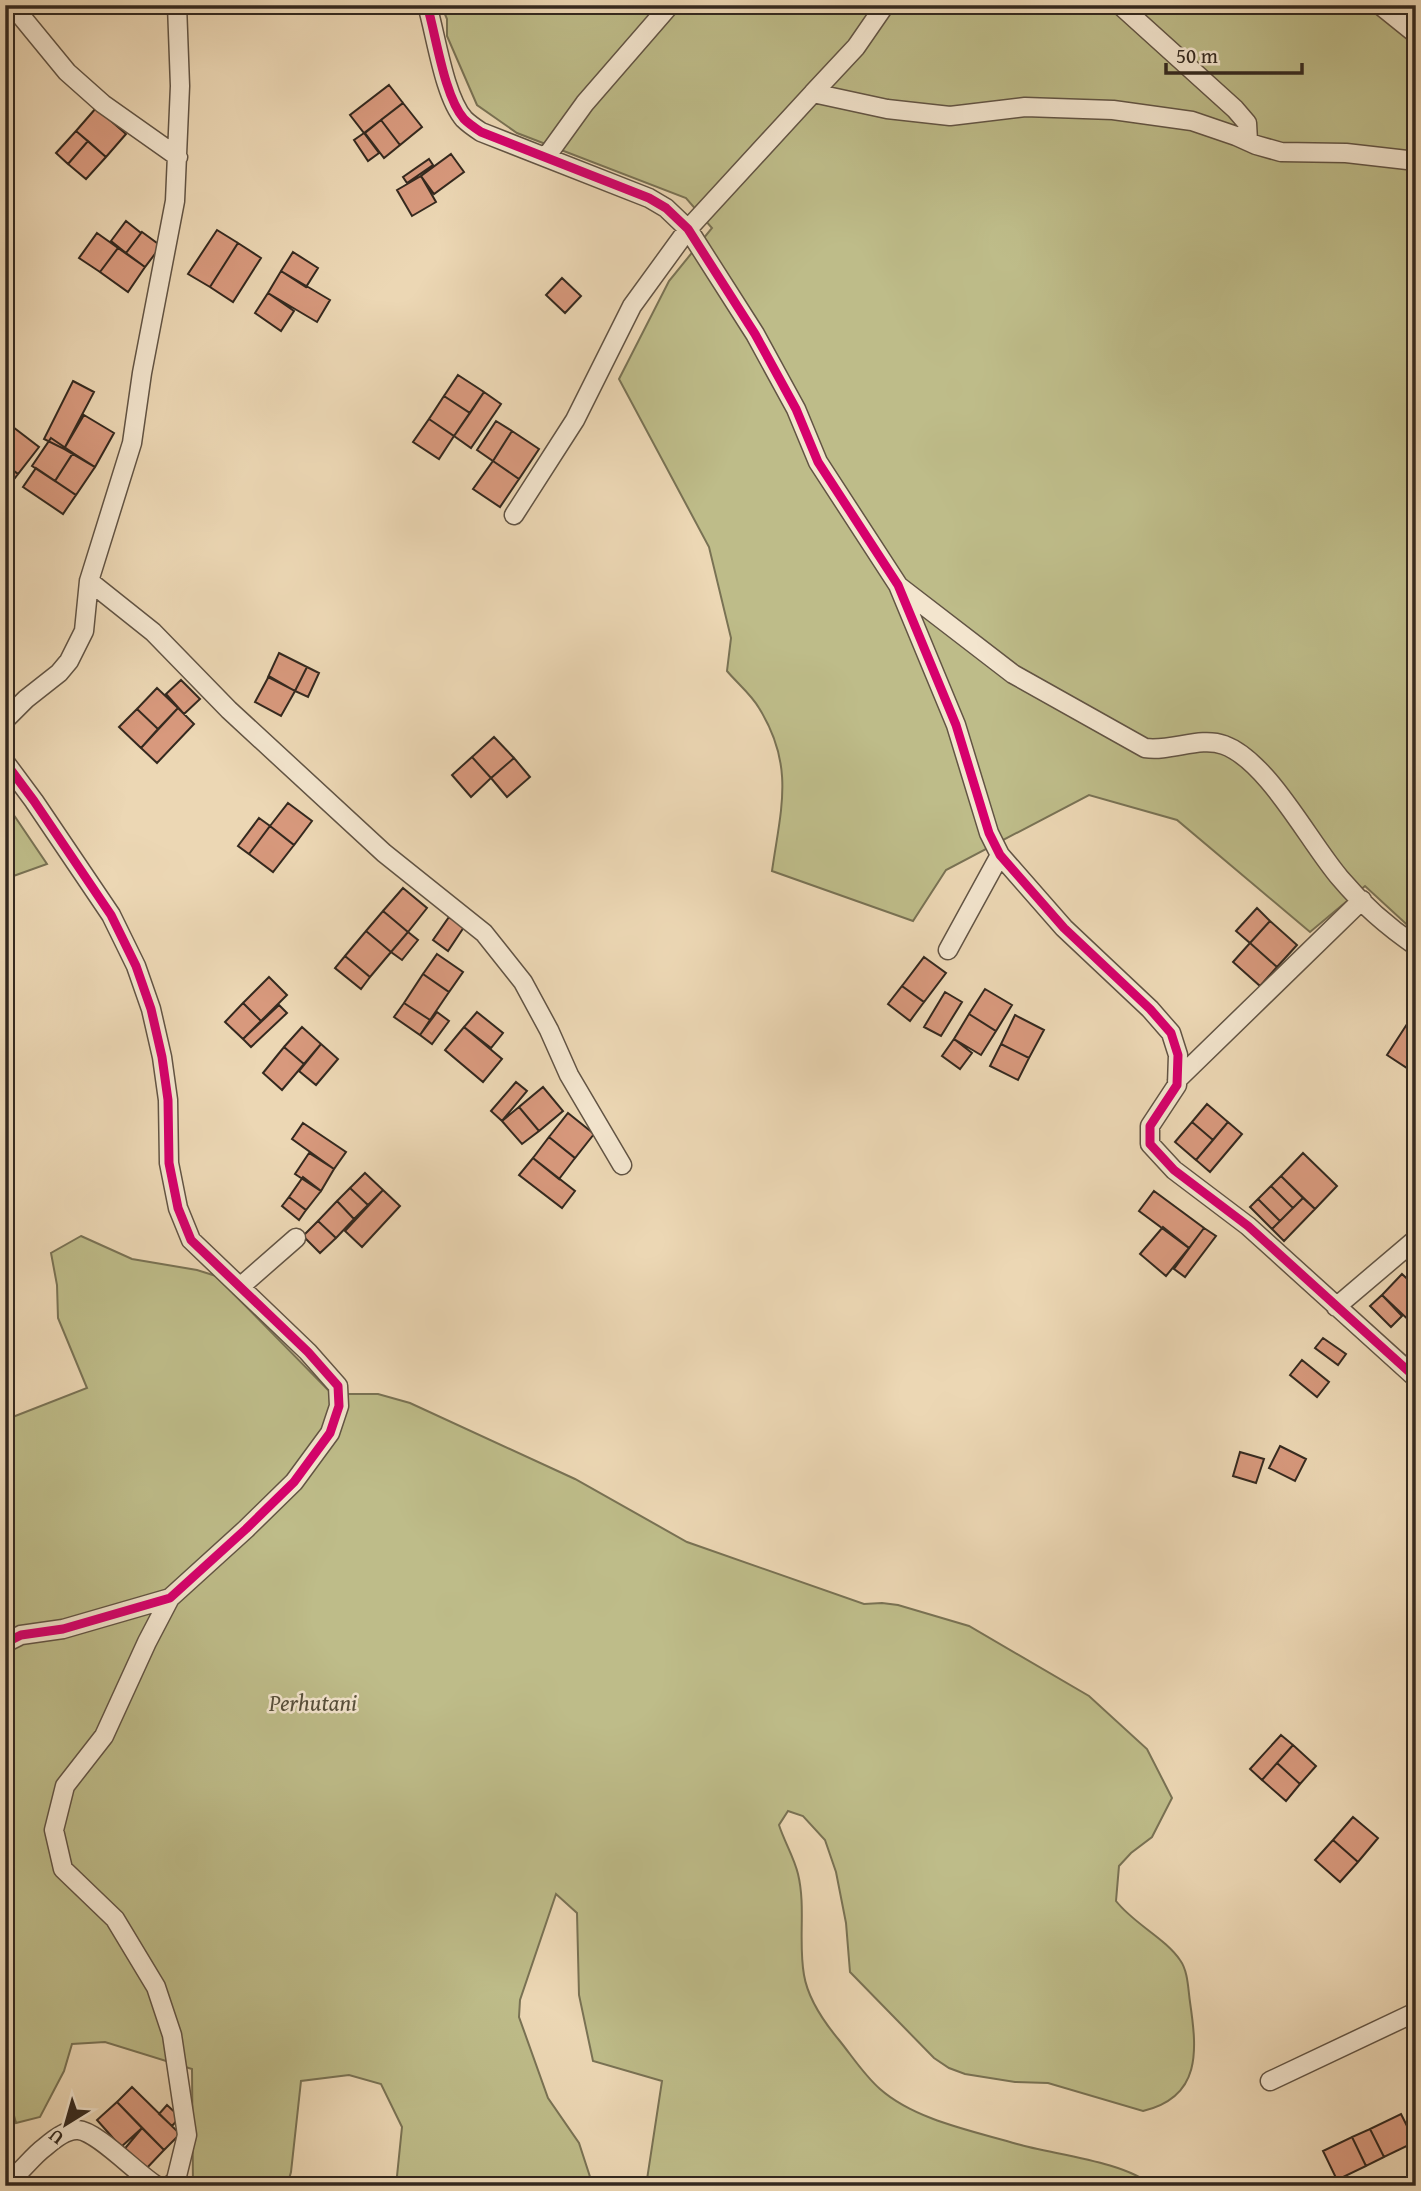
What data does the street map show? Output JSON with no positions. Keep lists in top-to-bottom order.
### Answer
{
  "parks": ["Perhutani"],
  "scale_bar": "50 m",
  "north": "bottom left"
}
